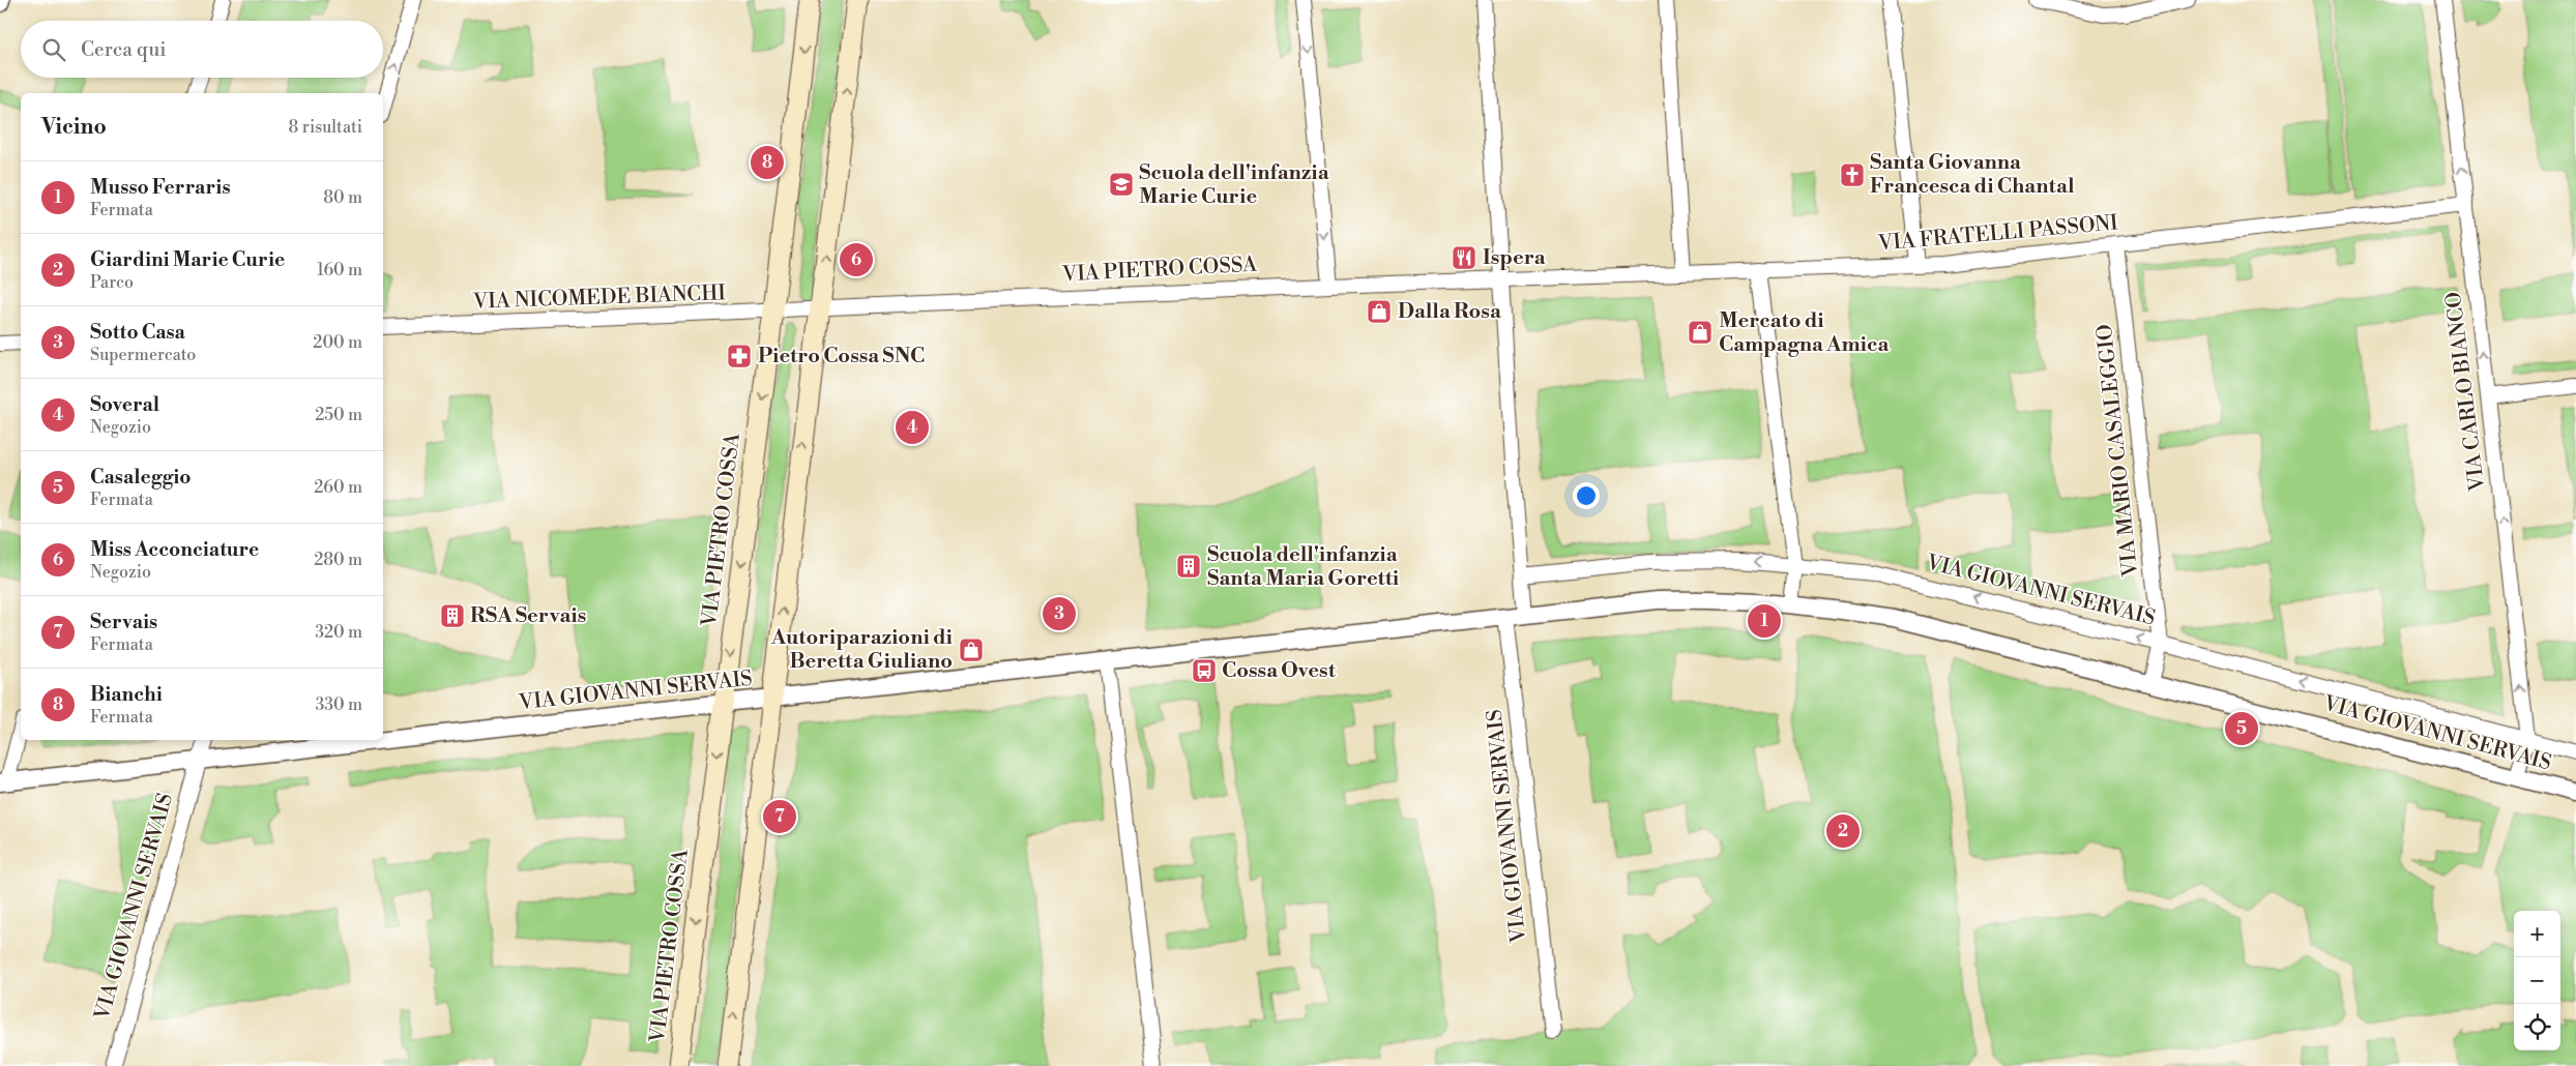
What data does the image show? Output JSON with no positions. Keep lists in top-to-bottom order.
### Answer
{
  "streets": {
    "main road": ["VIA PIETRO COSSA"],
    "street": [
      "VIA FRATELLI PASSONI",
      "VIA NICOMEDE BIANCHI",
      "VIA CARLO BIANCO",
      "VIA MARIO CASALEGGIO",
      "VIA GIOVANNI SERVAIS"
    ]
  },
  "crossings": [
    ["VIA FRATELLI PASSONI", "VIA PIETRO COSSA"],
    ["VIA FRATELLI PASSONI", "VIA CARLO BIANCO"],
    ["VIA FRATELLI PASSONI", "VIA MARIO CASALEGGIO"],
    ["VIA PIETRO COSSA", "VIA NICOMEDE BIANCHI"],
    ["VIA PIETRO COSSA", "VIA GIOVANNI SERVAIS"],
    ["VIA CARLO BIANCO", "VIA GIOVANNI SERVAIS"],
    ["VIA MARIO CASALEGGIO", "VIA GIOVANNI SERVAIS"]
  ],
  "one_way": ["VIA CARLO BIANCO"],
  "places": {
    "church": ["Santa Giovanna Francesca di Chantal"],
    "school or university": ["Scuola dell'infanzia Marie Curie"],
    "restaurant": ["Ispera"],
    "shop": ["Dalla Rosa", "Mercato di Campagna Amica", "Autoriparazioni di Beretta Giuliano"],
    "pharmacy": ["Pietro Cossa SNC"],
    "building": ["Scuola dell'infanzia Santa Maria Goretti", "RSA Servais"],
    "bus stop": ["Cossa Ovest"]
  },
  "page": {
    "search": "Cerca qui",
    "heading": ["Vicino", "8 risultati"],
    "pins": [
      "8",
      "6",
      "4",
      "3",
      "1",
      "5",
      "7",
      "2"
    ],
    "list": [
      {
        "mark": "1",
        "name": "Musso Ferraris",
        "note": "Fermata",
        "value": "80 m"
      },
      {
        "mark": "2",
        "name": "Giardini Marie Curie",
        "note": "Parco",
        "value": "160 m"
      },
      {
        "mark": "3",
        "name": "Sotto Casa",
        "note": "Supermercato",
        "value": "200 m"
      },
      {
        "mark": "4",
        "name": "Soveral",
        "note": "Negozio",
        "value": "250 m"
      },
      {
        "mark": "5",
        "name": "Casaleggio",
        "note": "Fermata",
        "value": "260 m"
      },
      {
        "mark": "6",
        "name": "Miss Acconciature",
        "note": "Negozio",
        "value": "280 m"
      },
      {
        "mark": "7",
        "name": "Servais",
        "note": "Fermata",
        "value": "320 m"
      },
      {
        "mark": "8",
        "name": "Bianchi",
        "note": "Fermata",
        "value": "330 m"
      }
    ],
    "map_buttons": ["+", "−"]
  }
}
